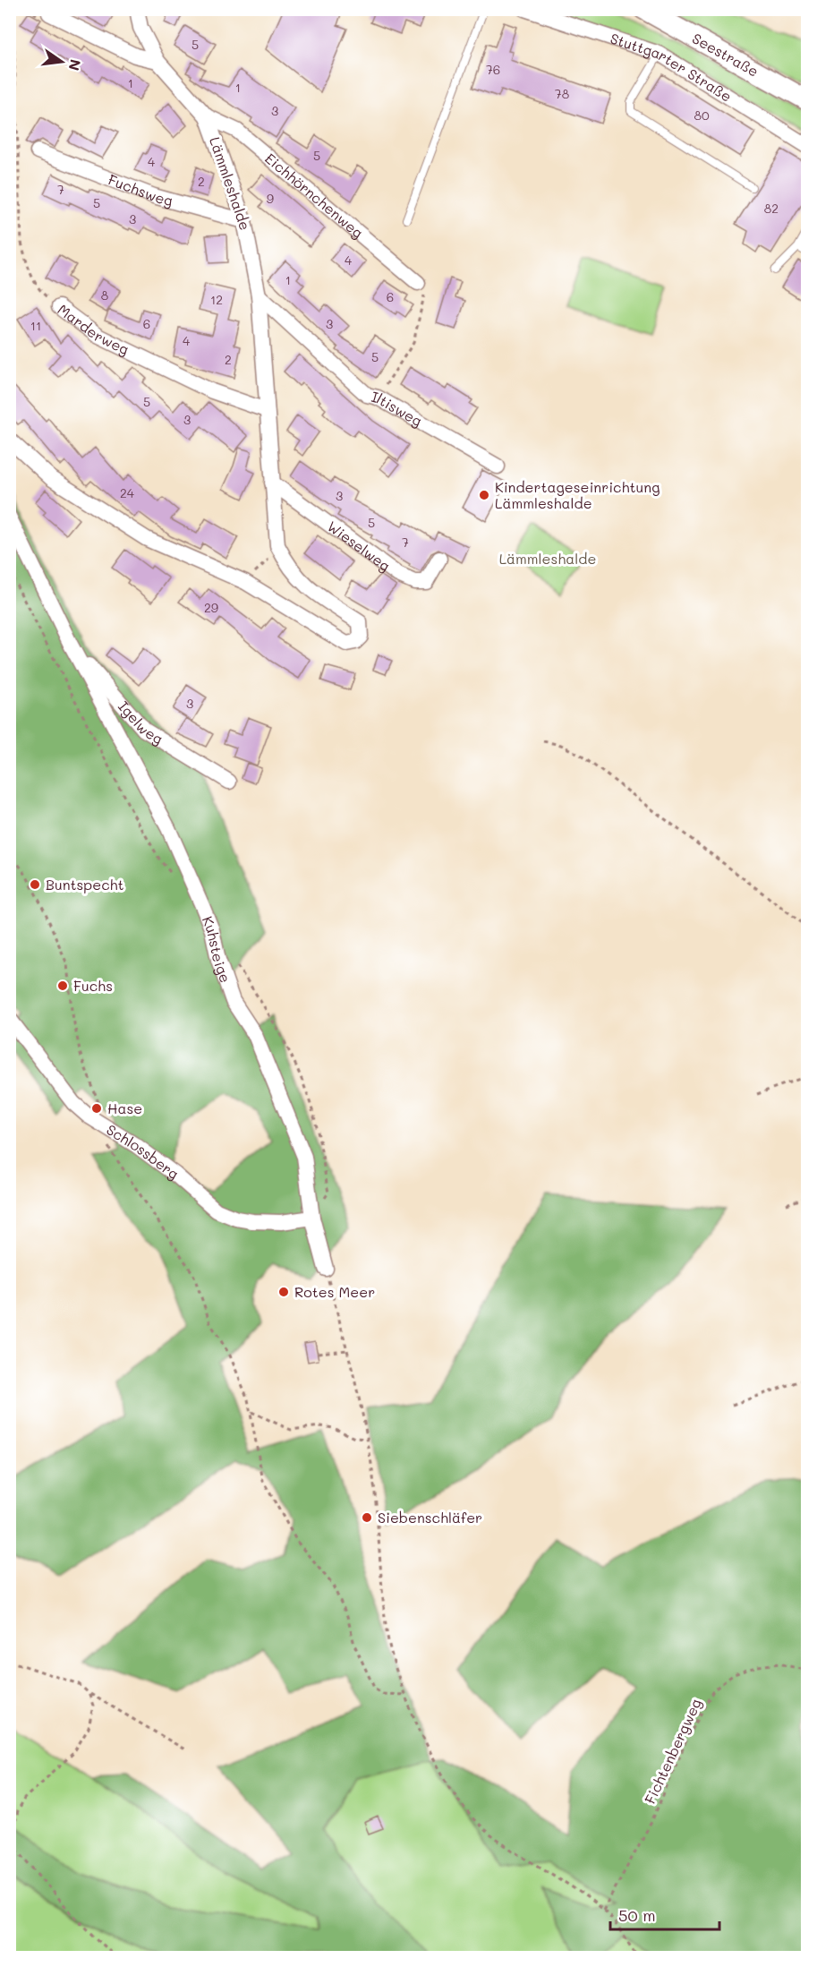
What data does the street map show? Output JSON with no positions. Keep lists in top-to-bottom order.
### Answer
{
  "streets": {
    "main road": ["Seestraße"],
    "street": [
      "Stuttgarter Straße",
      "Lämmleshalde",
      "Fuchsweg",
      "Eichhörnchenweg",
      "Marderweg",
      "Iltisweg",
      "Wieselweg",
      "Igelweg",
      "Kuhsteige",
      "Schlossberg"
    ],
    "path": ["Fichtenbergweg"]
  },
  "crossings": [
    ["Lämmleshalde", "Fuchsweg"],
    ["Lämmleshalde", "Eichhörnchenweg"],
    ["Lämmleshalde", "Marderweg"],
    ["Lämmleshalde", "Iltisweg"],
    ["Lämmleshalde", "Wieselweg"],
    ["Igelweg", "Kuhsteige"],
    ["Kuhsteige", "Schlossberg"]
  ],
  "parks": ["Lämmleshalde"],
  "places": [
    "Kindertageseinrichtung Lämmleshalde",
    "Buntspecht",
    "Fuchs",
    "Hase",
    "Rotes Meer",
    "Siebenschläfer"
  ],
  "house_numbers": [
    "5",
    "76",
    "1",
    "1",
    "78",
    "3",
    "80",
    "5",
    "4",
    "2",
    "7",
    "9",
    "5",
    "82",
    "3",
    "4",
    "1",
    "8",
    "6",
    "12",
    "6",
    "3",
    "11",
    "4",
    "5",
    "2",
    "5",
    "3",
    "24",
    "3",
    "5",
    "7",
    "29",
    "3"
  ],
  "scale_bar": "50 m",
  "north": "right"
}
